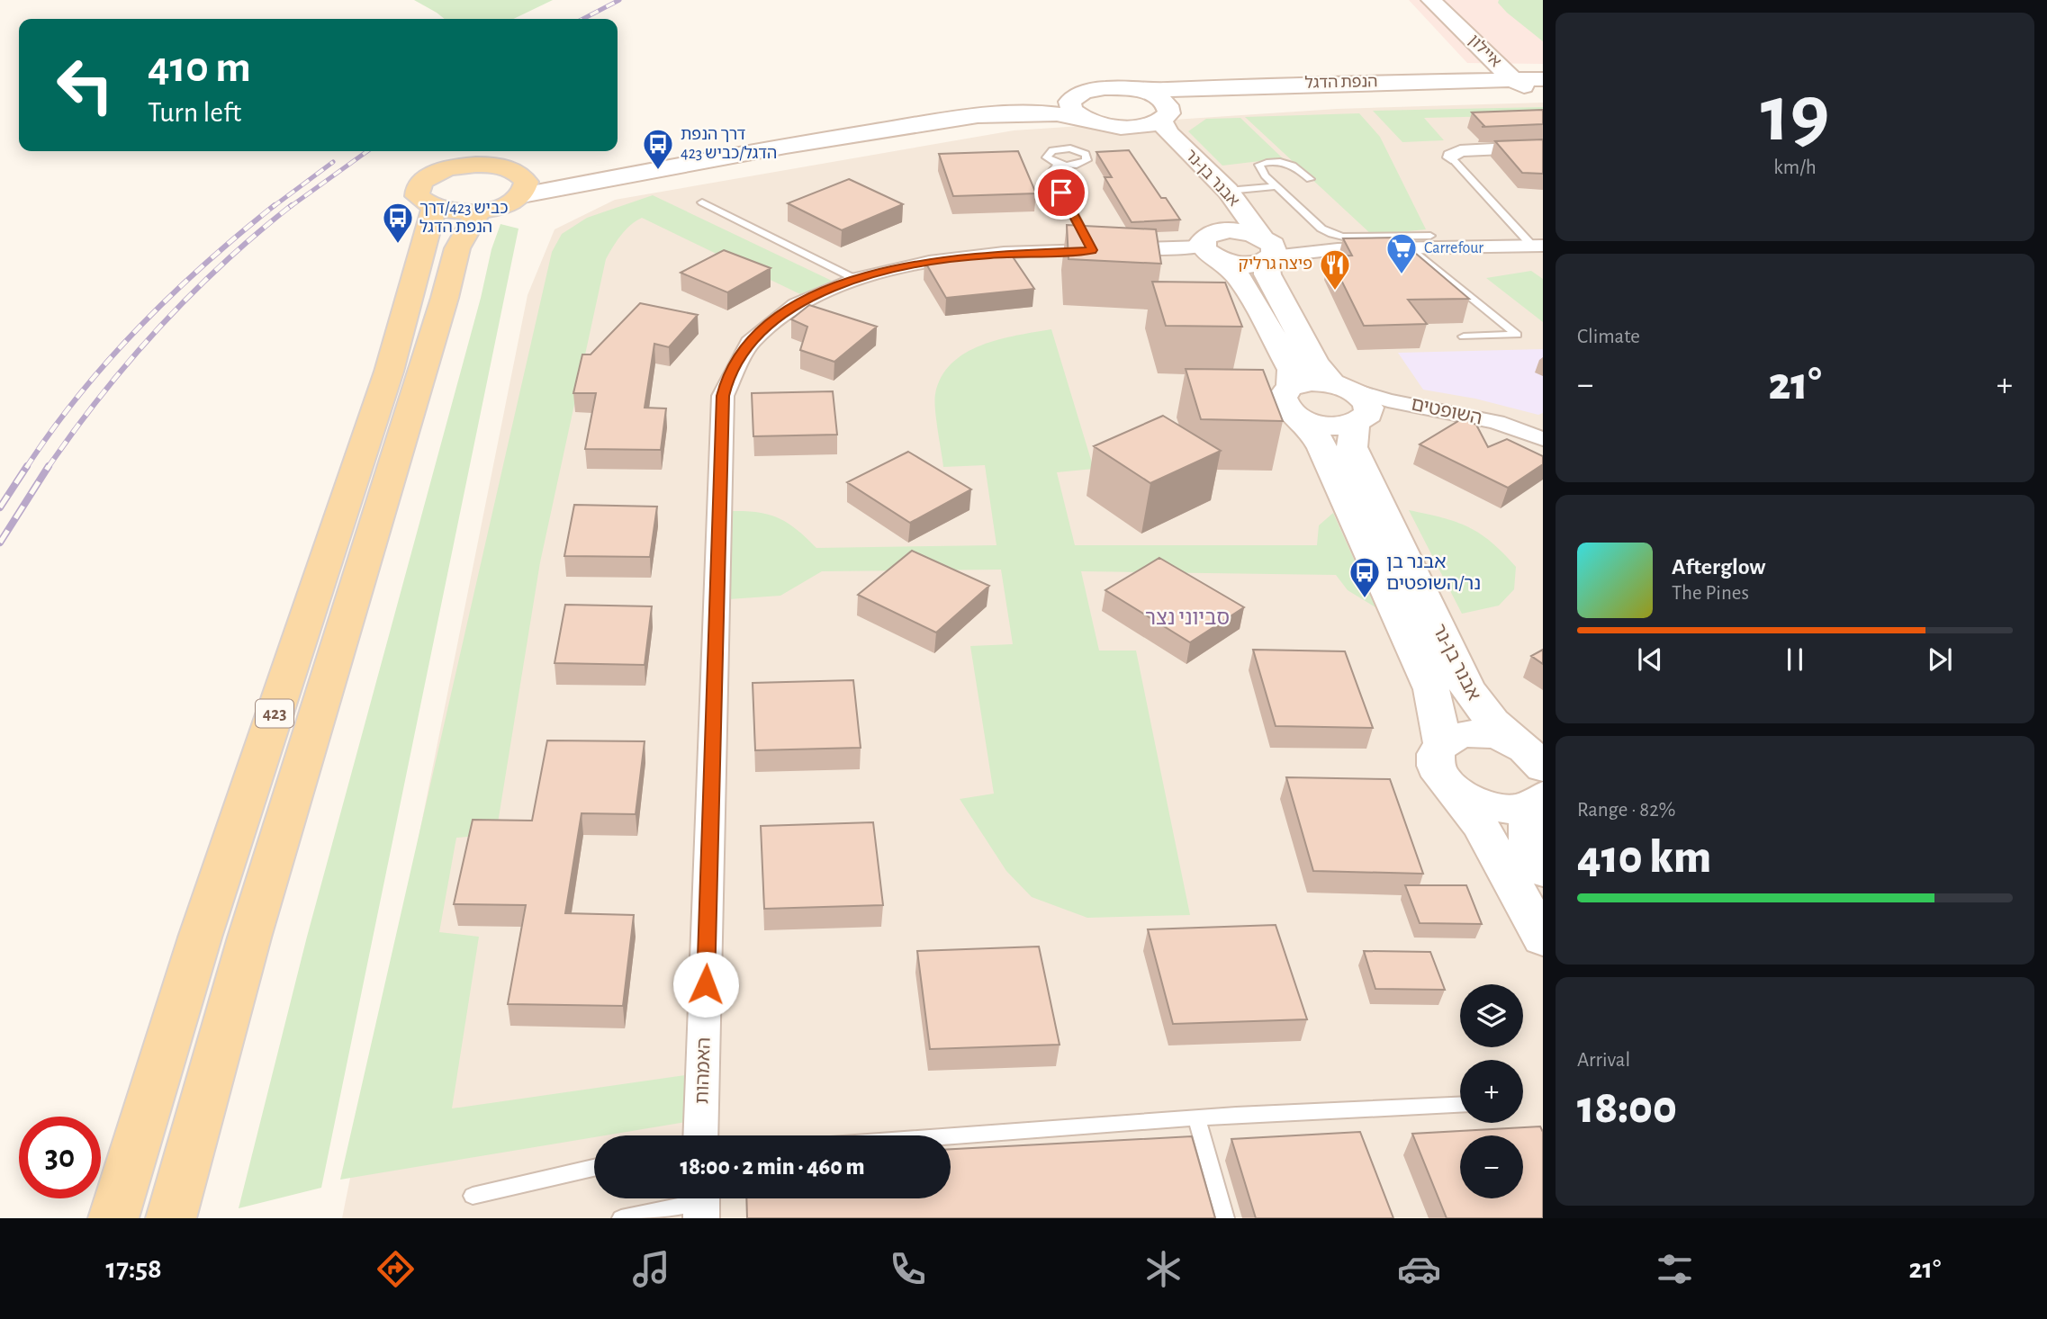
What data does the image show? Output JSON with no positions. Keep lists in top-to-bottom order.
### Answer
{
  "streets": {
    "main road": ["423"],
    "street": [
      "איילון",
      "הנפת הדגל",
      "אבנר בן-נר",
      "השופטים",
      "האמהות"
    ]
  },
  "crossings": [
    ["איילון", "הנפת הדגל"],
    ["הנפת הדגל", "אבנר בן-נר"],
    ["אבנר בן-נר", "השופטים"],
    ["אבנר בן-נר", "האמהות"]
  ],
  "districts": ["סביוני נצר"],
  "places": {
    "bus stop": ["דרך הנפת הדגל/כביש 423", "כביש 423/דרך הנפת הדגל", "אבנר בן נר/השופטים"],
    "supermarket": ["Carrefour"],
    "restaurant": ["פיצה גרליק"]
  },
  "page": {
    "tile": [
      ["19", "km/h"],
      "Climate",
      ["Range · 82%", "410 km"],
      ["Arrival", "18:00"]
    ],
    "turn": ["410 m", "Turn left"],
    "heat": ["−", "21°", "+"],
    "song": ["Afterglow", "The Pines"],
    "map_buttons": ["+", "−"],
    "limit": "30",
    "trip": "18:00 · 2 min · 460 m",
    "tabs": ["17:58", "21°"]
  }
}
